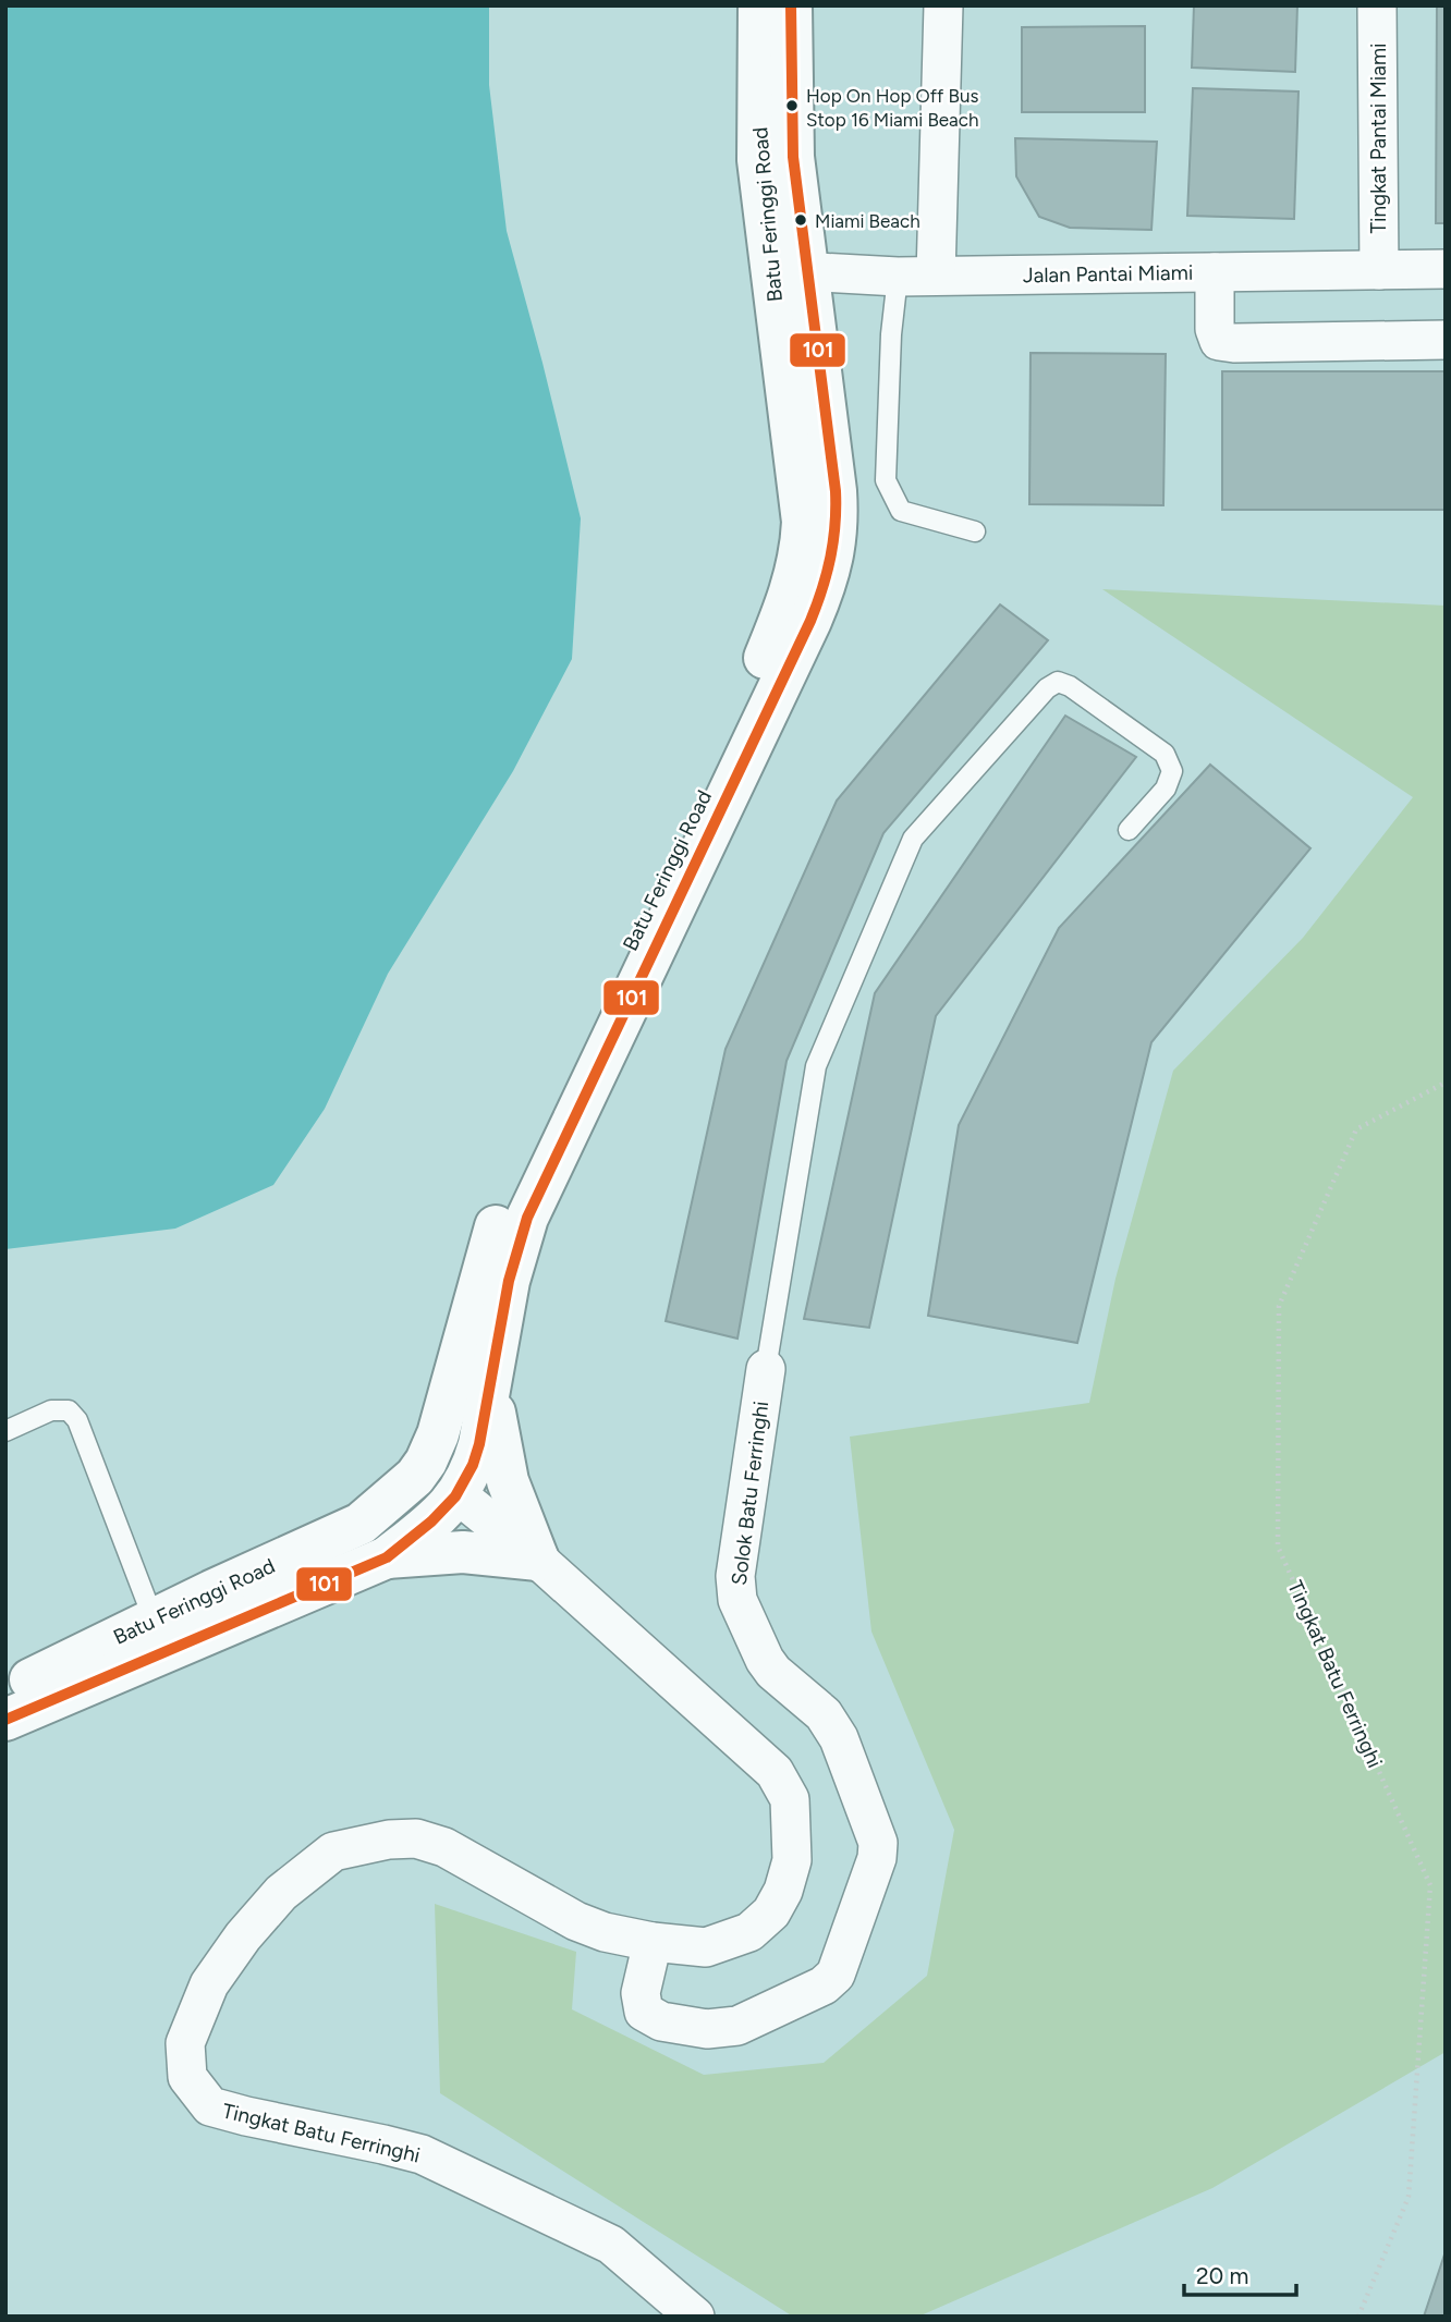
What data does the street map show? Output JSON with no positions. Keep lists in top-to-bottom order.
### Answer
{
  "streets": {
    "main road": ["Batu Feringgi Road"],
    "street": [
      "Tingkat Pantai Miami",
      "Jalan Pantai Miami",
      "Solok Batu Ferringhi",
      "Tingkat Batu Ferringhi"
    ]
  },
  "crossings": [
    ["Tingkat Pantai Miami", "Jalan Pantai Miami"],
    ["Batu Feringgi Road", "Jalan Pantai Miami"],
    ["Batu Feringgi Road", "Tingkat Batu Ferringhi"],
    ["Solok Batu Ferringhi", "Tingkat Batu Ferringhi"]
  ],
  "places": ["Hop On Hop Off Bus Stop 16 Miami Beach", "Miami Beach"],
  "lines": ["transit line 101"],
  "scale_bar": "20 m"
}
